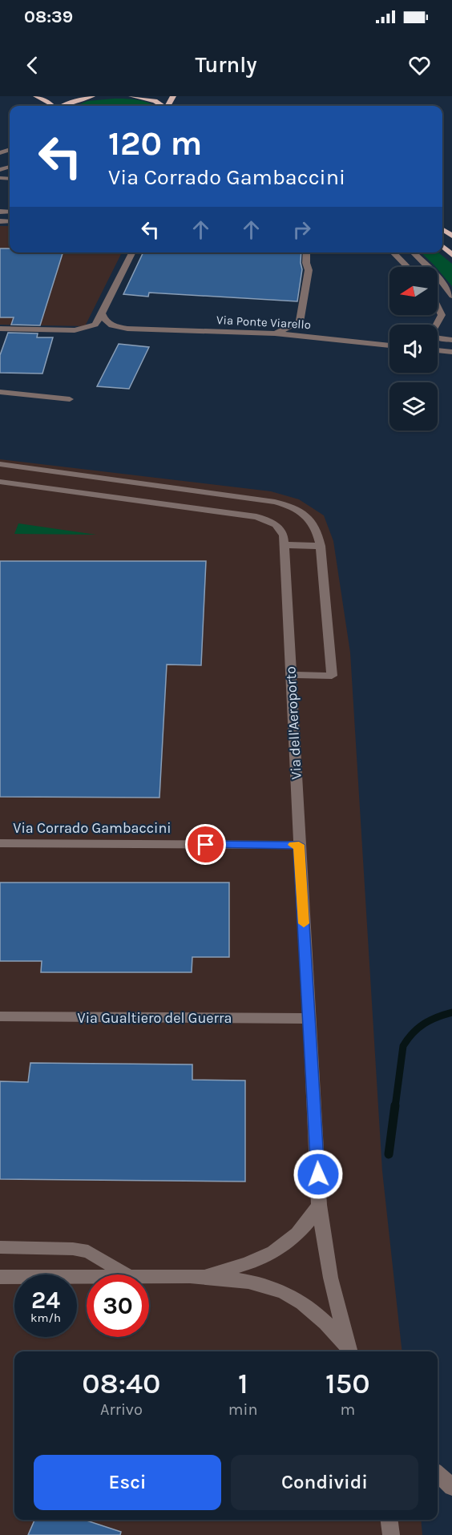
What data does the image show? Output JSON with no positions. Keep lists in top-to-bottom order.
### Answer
{
  "streets": {
    "street": [
      "Via Ponte Viarello",
      "Via dell'Aeroporto",
      "Via Corrado Gambaccini",
      "Via Gualtiero del Guerra"
    ]
  },
  "crossings": [
    ["Via dell'Aeroporto", "Via Corrado Gambaccini"],
    ["Via dell'Aeroporto", "Via Gualtiero del Guerra"]
  ],
  "north": "left",
  "page": {
    "status": "08:39",
    "header": "Turnly",
    "turn": ["120 m", "Via Corrado Gambaccini"],
    "speed": "24 km/h",
    "limit": "30",
    "eta": [
      "08:40",
      "Arrivo",
      "1",
      "min",
      "150",
      "m"
    ],
    "buttons": ["Esci", "Condividi"]
  }
}
